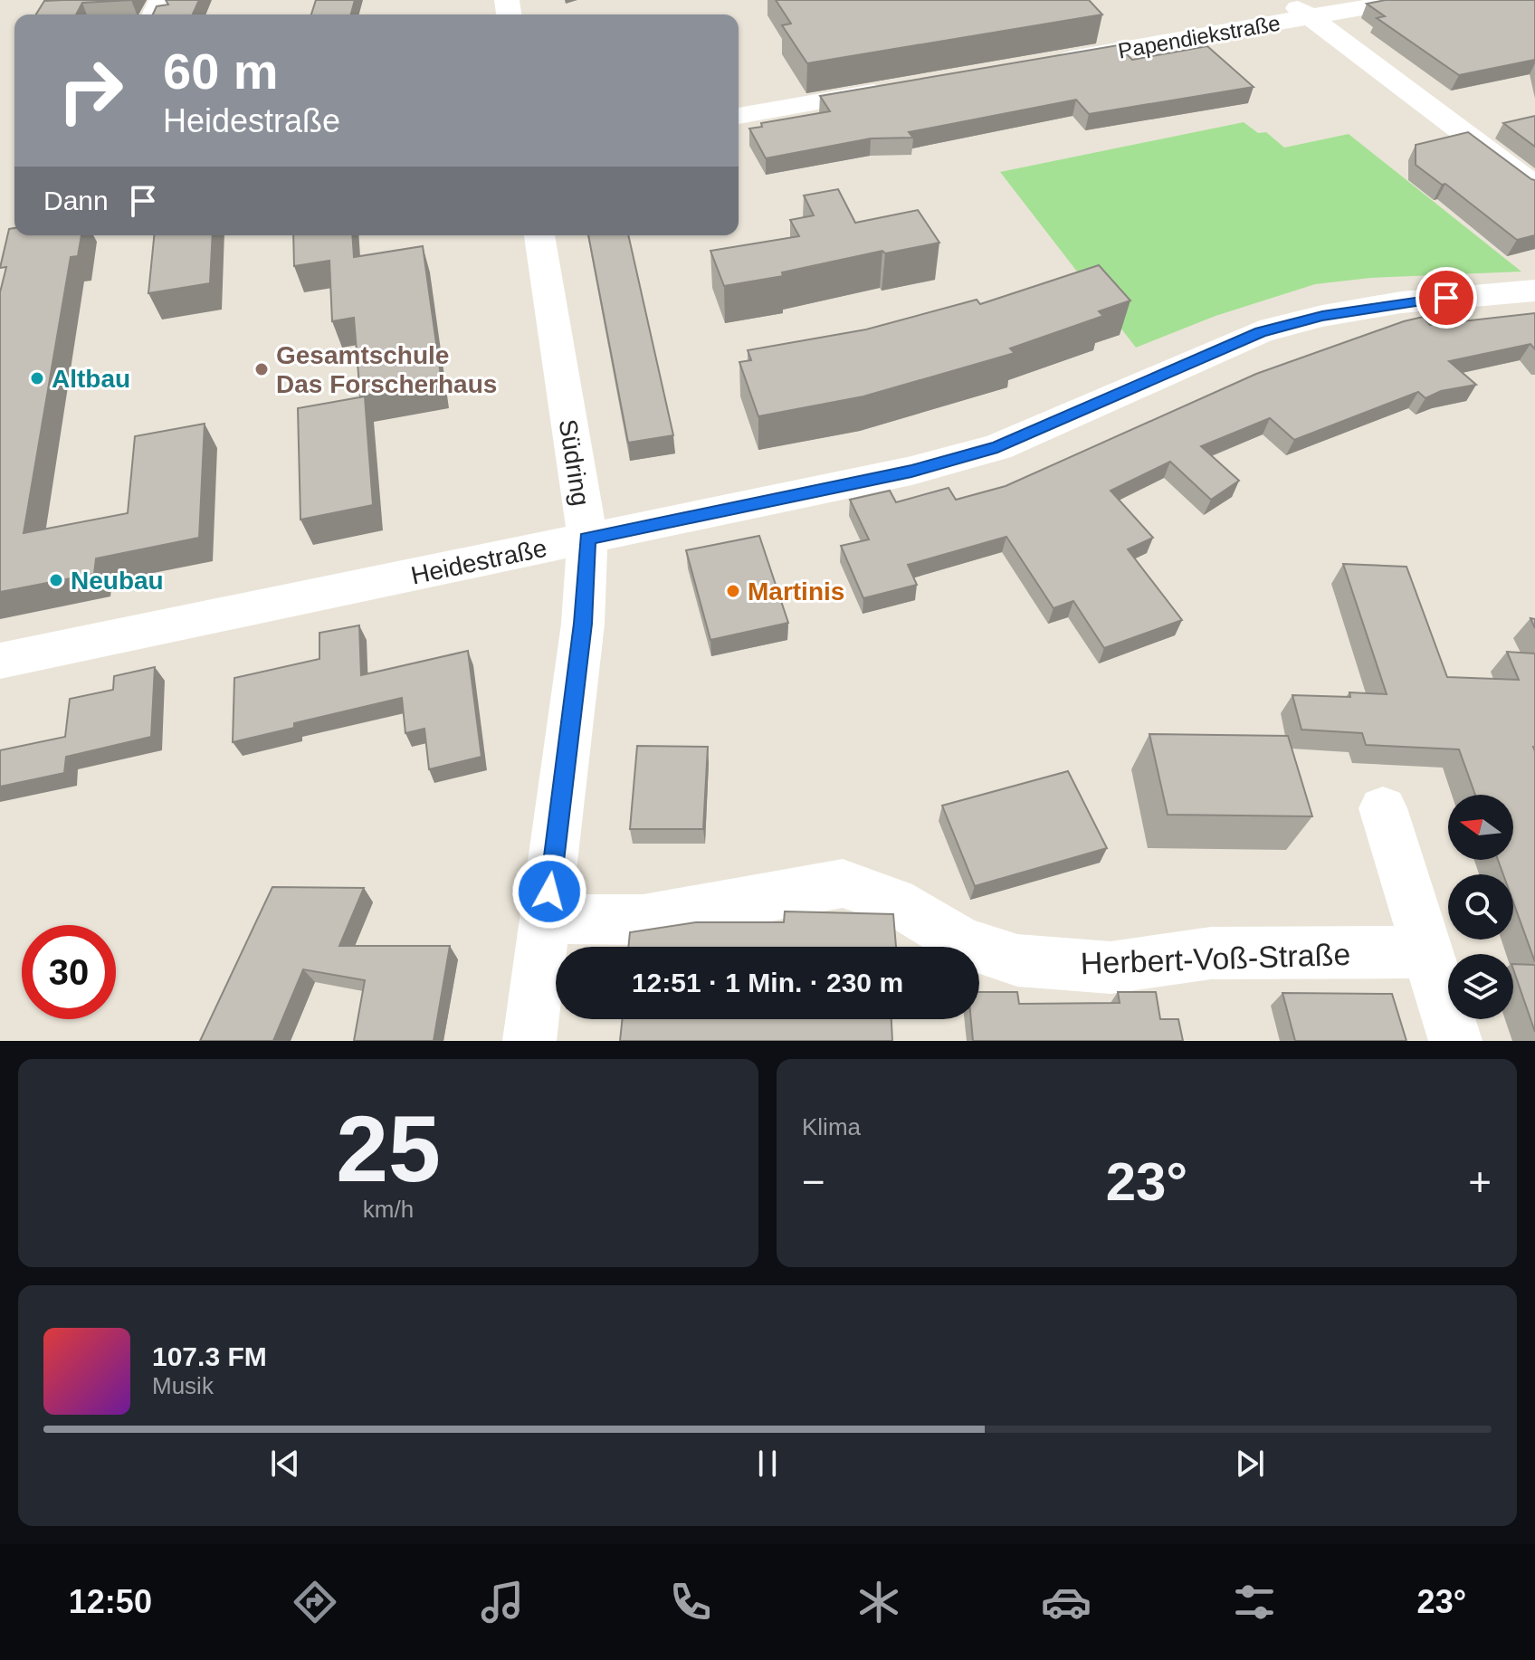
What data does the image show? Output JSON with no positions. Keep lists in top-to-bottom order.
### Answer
{
  "streets": {
    "street": [
      "Papendiekstraße",
      "Südring",
      "Heidestraße",
      "Herbert-Voß-Straße"
    ]
  },
  "crossings": [
    ["Südring", "Heidestraße"],
    ["Südring", "Herbert-Voß-Straße"]
  ],
  "places": [
    "Gesamtschule Das Forscherhaus",
    "Altbau",
    "Neubau",
    "Martinis"
  ],
  "north": "left",
  "page": {
    "turn": ["60 m", "Heidestraße"],
    "then": "Dann",
    "limit": "30",
    "trip": "12:51 · 1 Min. · 230 m",
    "tile": [
      ["25", "km/h"],
      "Klima"
    ],
    "heat": ["−", "23°", "+"],
    "song": ["107.3 FM", "Musik"],
    "tabs": ["12:50", "23°"]
  }
}
